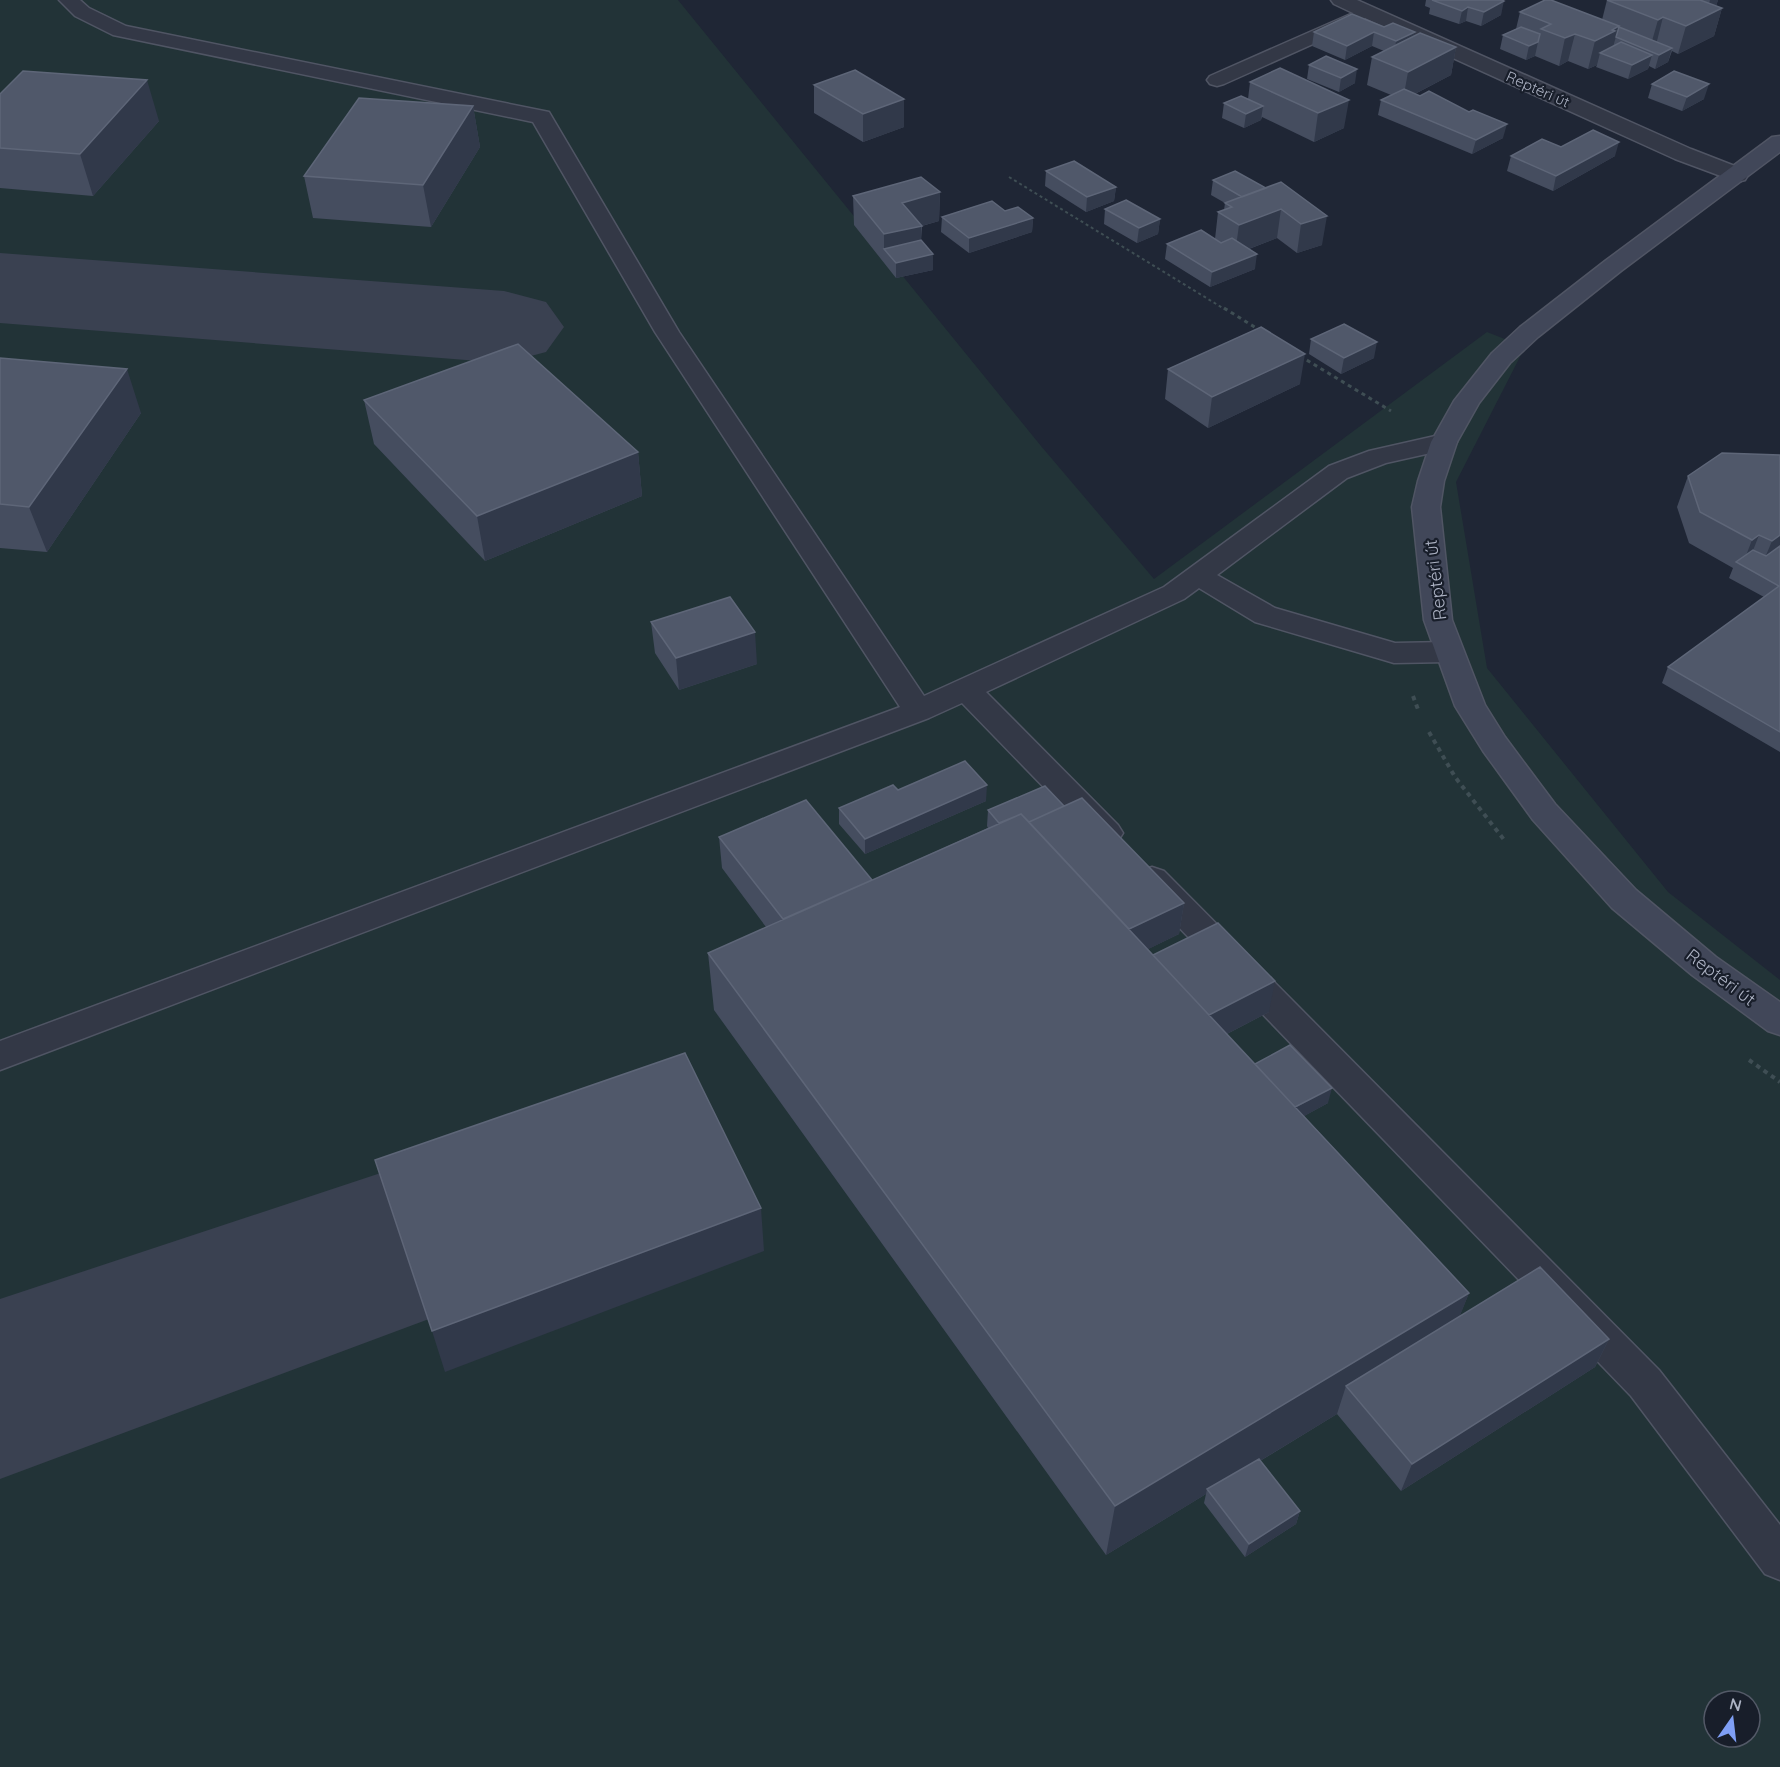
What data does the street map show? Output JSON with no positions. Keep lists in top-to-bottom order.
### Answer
{
  "streets": {
    "main road": ["Reptéri út"]
  },
  "north": "top"
}
